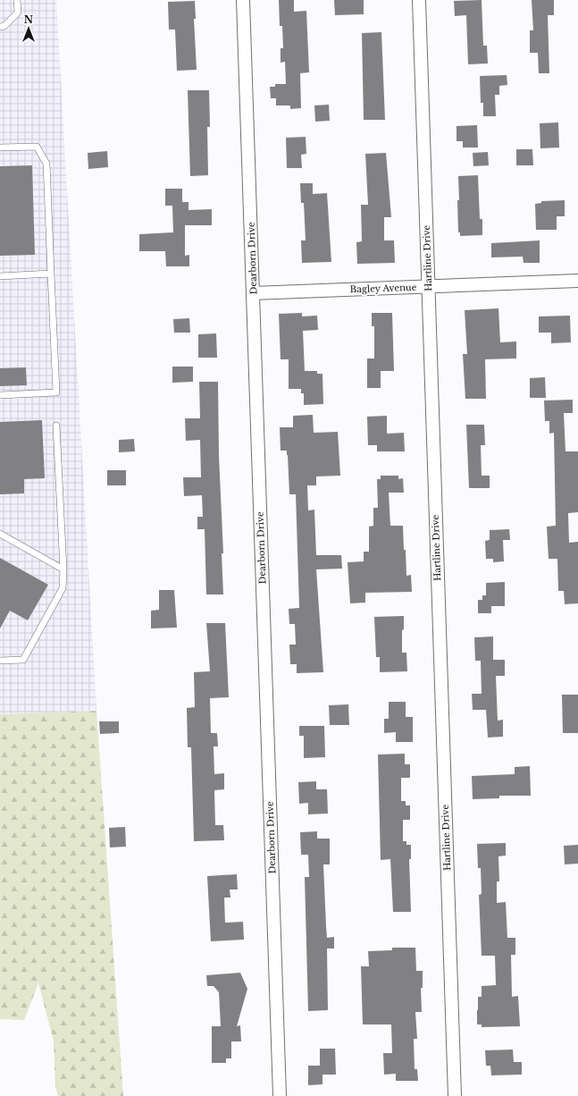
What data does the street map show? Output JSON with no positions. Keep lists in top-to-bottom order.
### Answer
{
  "streets": {
    "street": ["Dearborn Drive", "Hartline Drive", "Bagley Avenue"]
  },
  "crossings": [
    ["Dearborn Drive", "Bagley Avenue"],
    ["Hartline Drive", "Bagley Avenue"]
  ],
  "north": "top"
}
